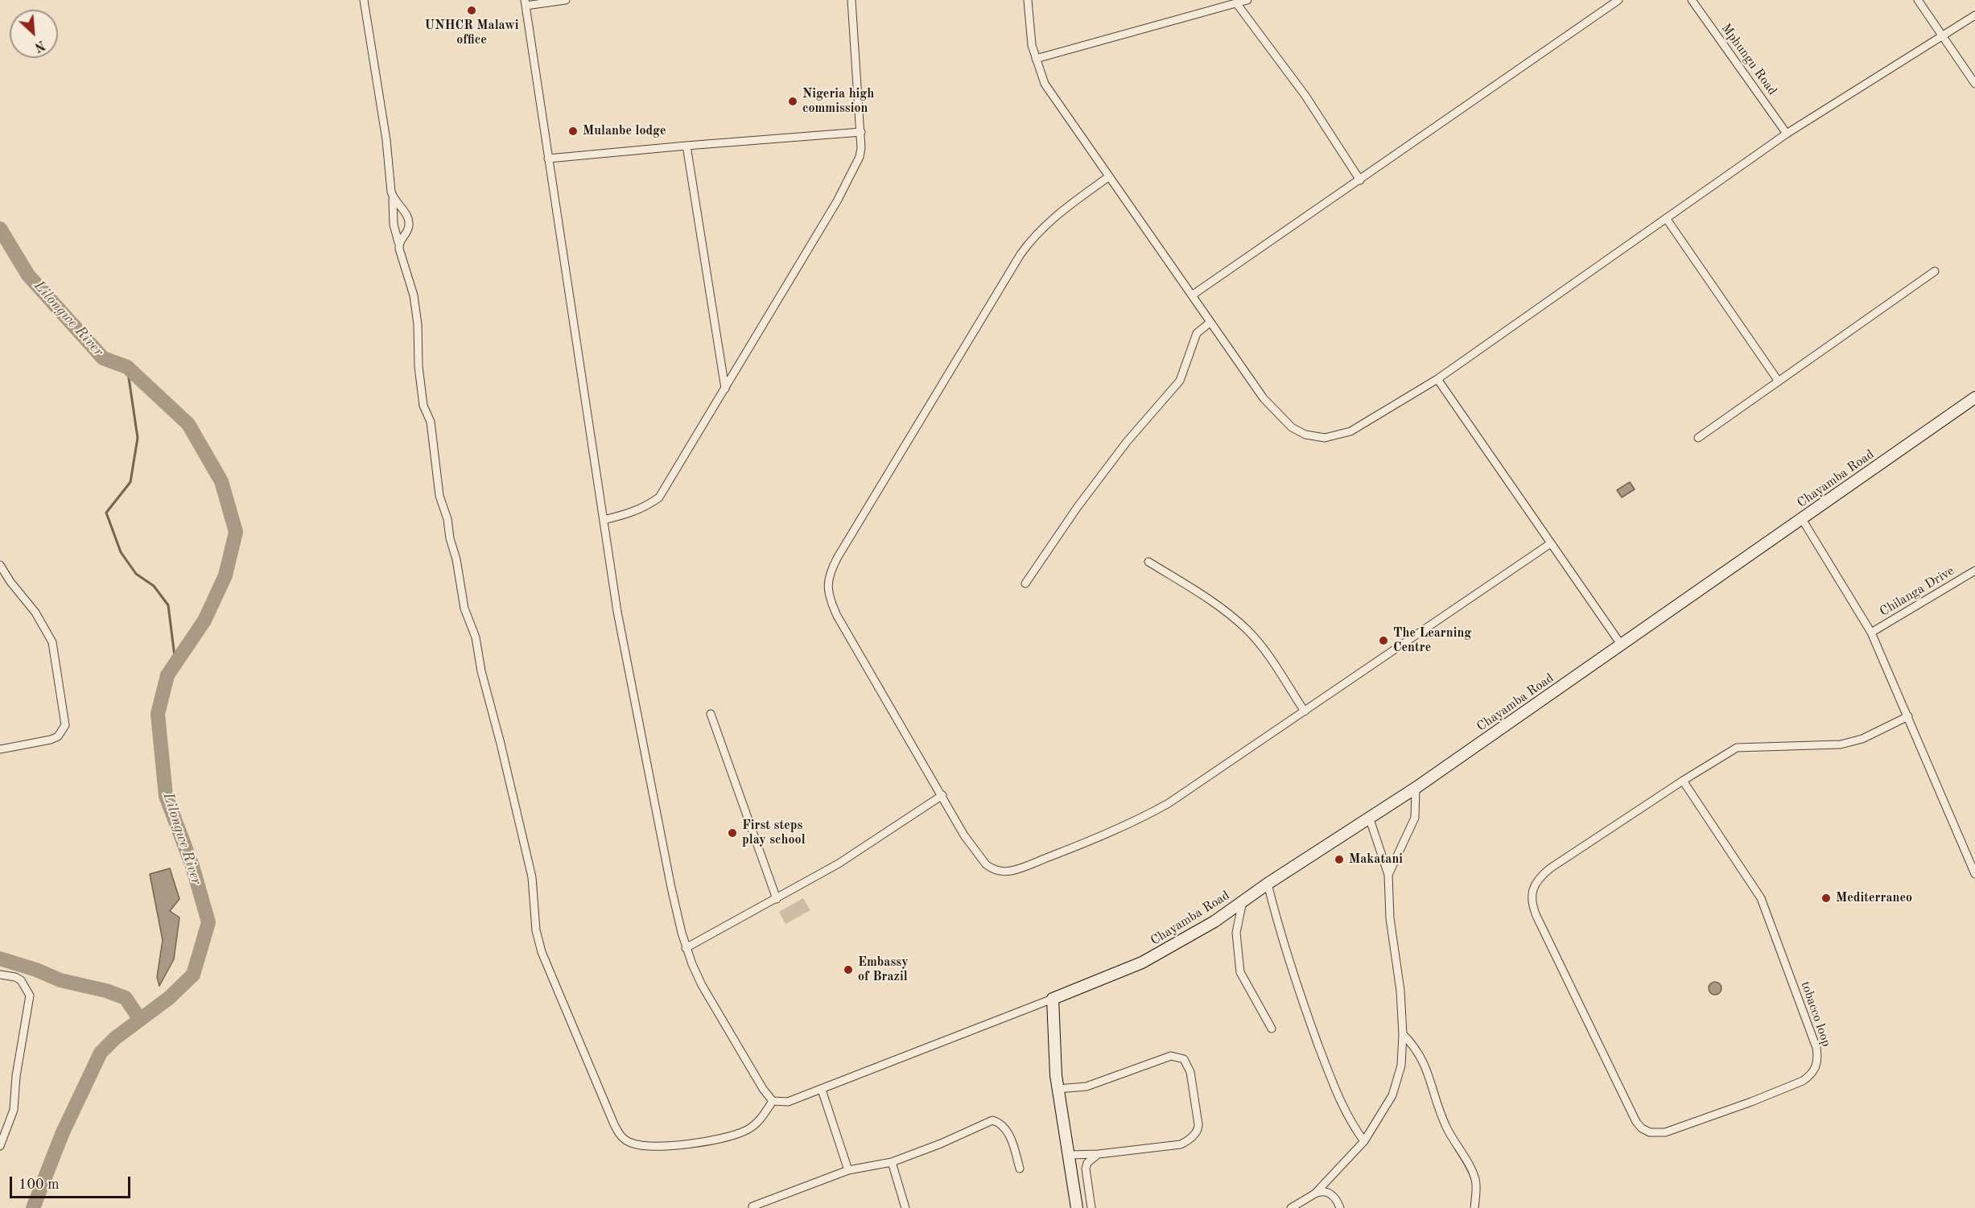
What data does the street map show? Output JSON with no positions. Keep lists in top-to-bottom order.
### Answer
{
  "streets": {
    "street": [
      "Mphungu Road",
      "Chayamba Road",
      "Chilanga Drive",
      "tobacco loop"
    ]
  },
  "water": ["Lilongwe River"],
  "places": [
    "UNHCR Malawi office",
    "Nigeria high commission",
    "Mulanbe lodge",
    "The Learning Centre",
    "First steps play school",
    "Makatani",
    "Mediterraneo",
    "Embassy of Brazil"
  ],
  "scale_bar": "100 m",
  "north": "bottom right"
}
